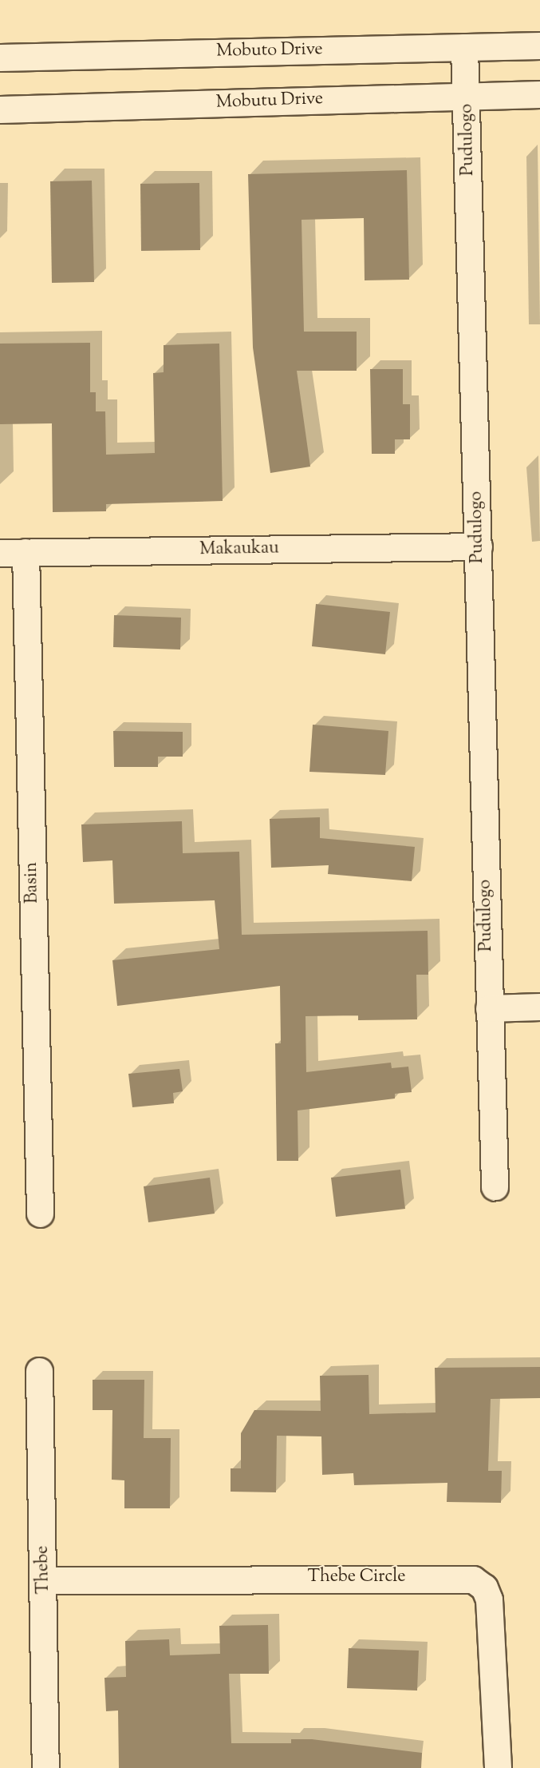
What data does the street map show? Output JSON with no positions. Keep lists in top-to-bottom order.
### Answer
{
  "streets": {
    "street": [
      "Mobuto Drive",
      "Mobutu Drive",
      "Pudulogo",
      "Makaukau",
      "Basin",
      "Thebe",
      "Thebe Circle"
    ]
  },
  "crossings": [
    ["Mobuto Drive", "Pudulogo"],
    ["Mobutu Drive", "Pudulogo"],
    ["Pudulogo", "Makaukau"],
    ["Makaukau", "Basin"],
    ["Thebe", "Thebe Circle"]
  ]
}
